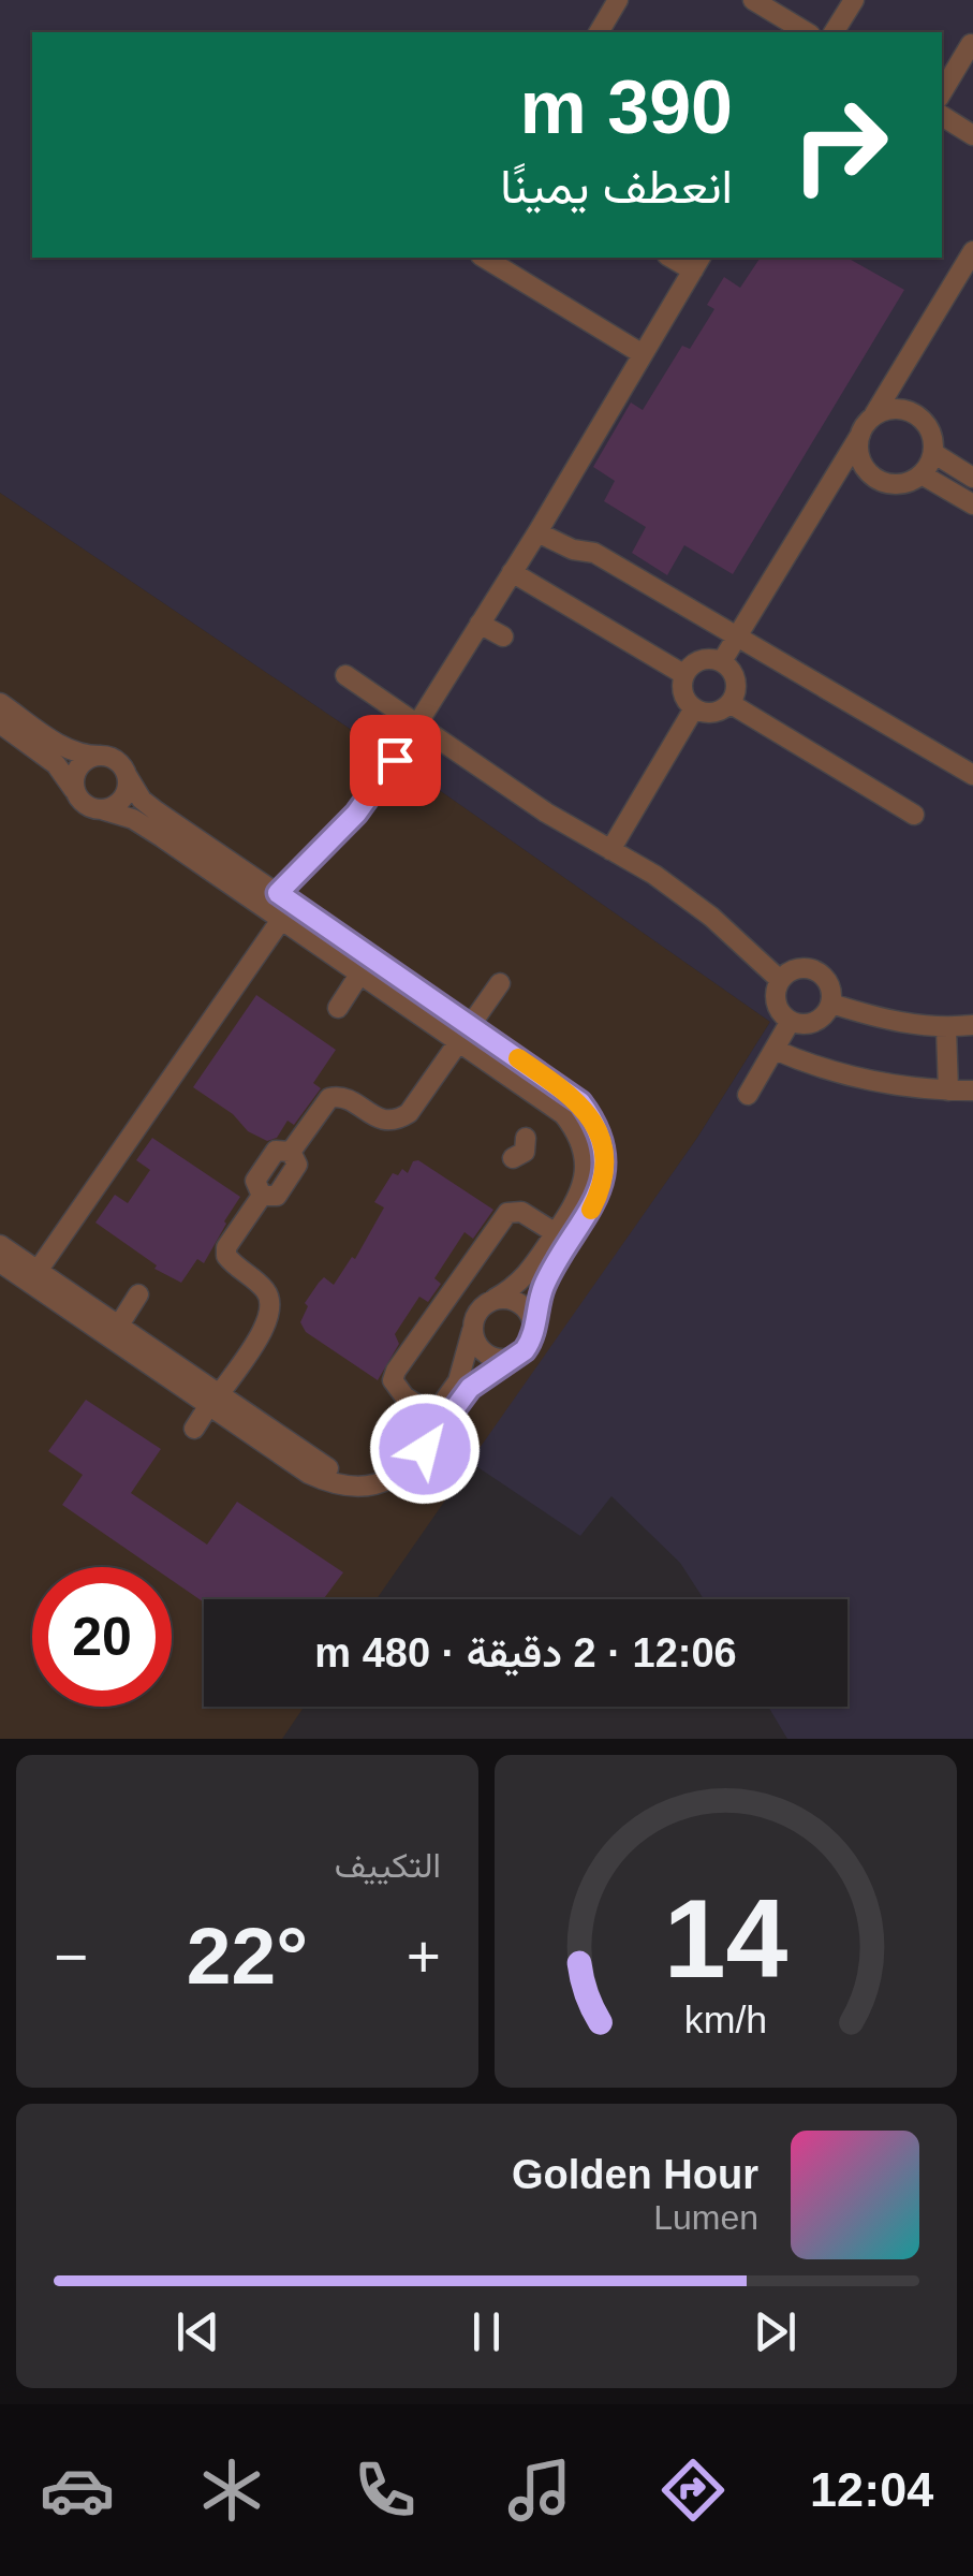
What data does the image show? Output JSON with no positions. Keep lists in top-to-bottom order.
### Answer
{
  "page": {
    "turn": ["390 m", "انعطف يمينًا"],
    "limit": "20",
    "trip": "12:06 · 2 دقيقة · 480 m",
    "tile": "التكييف",
    "heat": ["−", "22°", "+"],
    "song": ["Golden Hour", "Lumen"],
    "tabs": "12:04",
    "gauge": ["14", "km/h"]
  }
}
